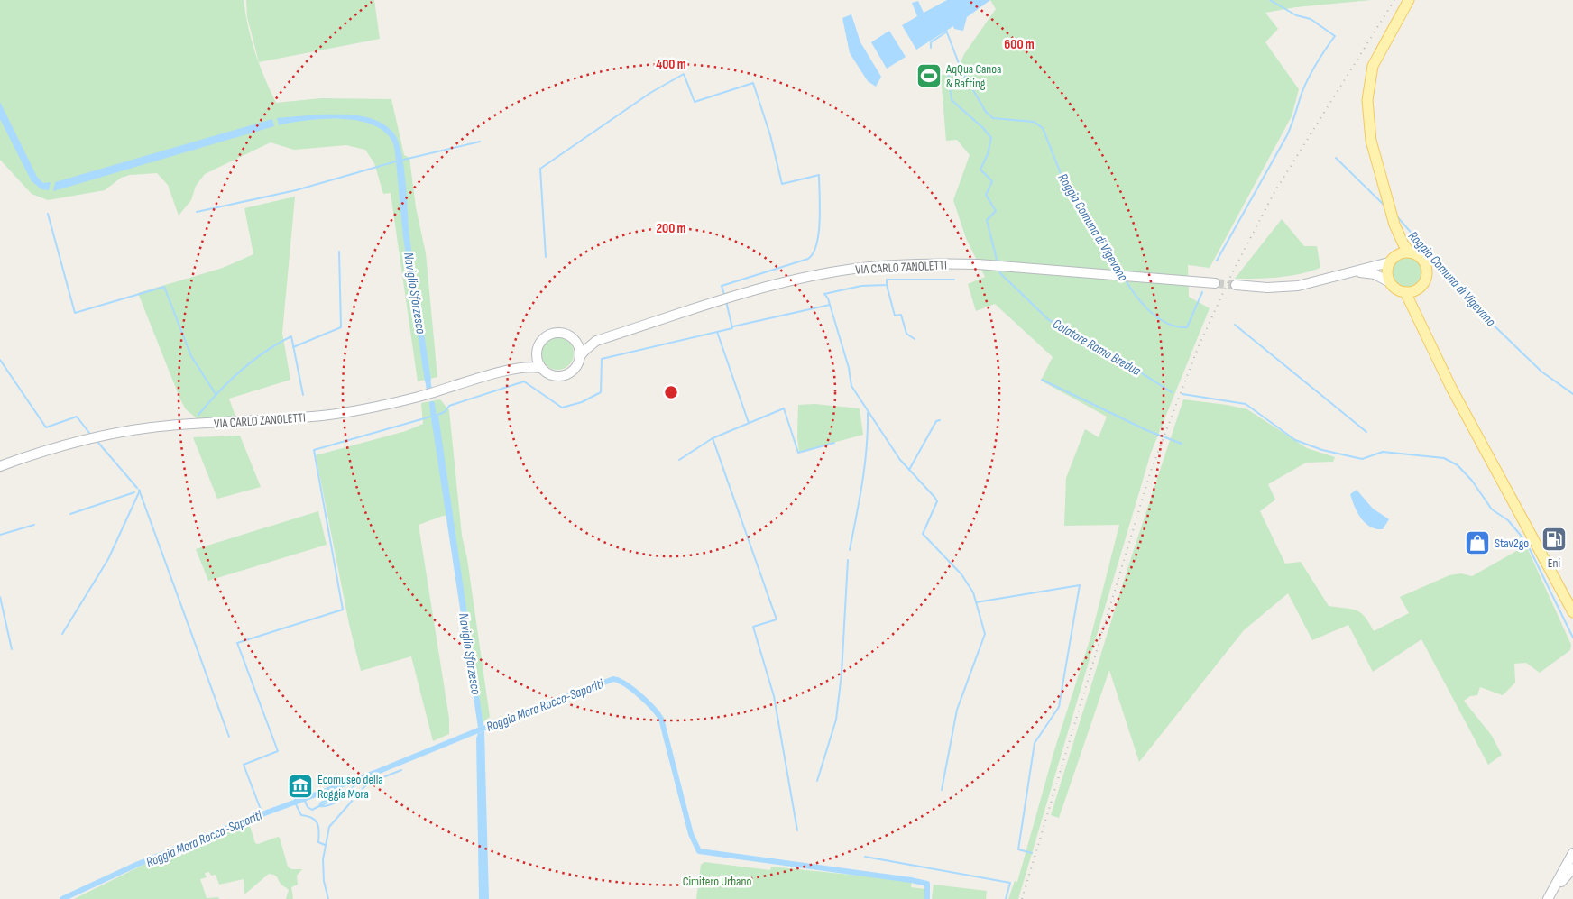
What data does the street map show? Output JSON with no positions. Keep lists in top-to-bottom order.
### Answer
{
  "streets": {
    "main road": ["VIA CARLO ZANOLETTI"]
  },
  "water": [
    "Roggia Comuna di Vigevano",
    "Naviglio Sforzesco",
    "Colatore Ramo Bredua",
    "Roggia Mora Rocca-Saporiti"
  ],
  "parks": ["Cimitero Urbano"],
  "places": {
    "sports": ["AqQua Canoa & Rafting"],
    "fuel station": ["Eni"],
    "shop": ["Stav2go"],
    "museum": ["Ecomuseo della Roggia Mora"]
  },
  "rings": ["600 m", "400 m", "200 m"]
}
